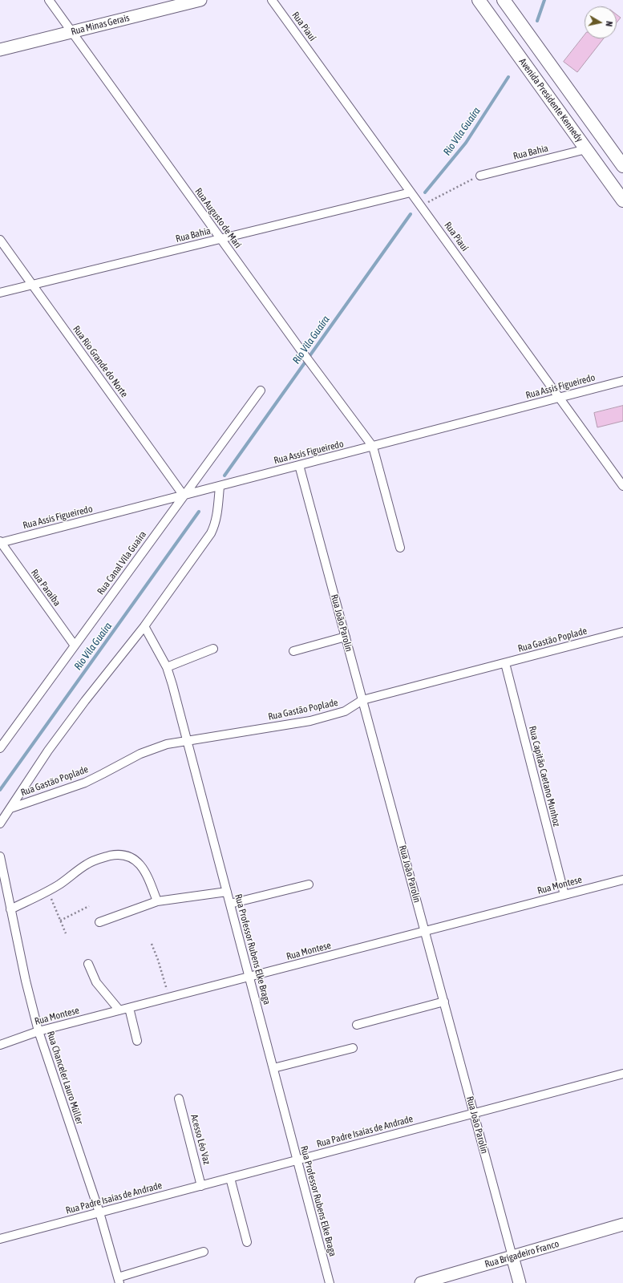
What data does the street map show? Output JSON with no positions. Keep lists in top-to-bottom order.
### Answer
{
  "streets": {
    "main road": [
      "Rua Minas Gerais",
      "Avenida Presidente Kennedy",
      "Rua João Parolin",
      "Rua Brigadeiro Franco"
    ],
    "street": [
      "Rua Piauí",
      "Rua Bahia",
      "Rua Augusto de Mari",
      "Rua Rio Grande do Norte",
      "Rua Assis Figueiredo",
      "Rua Canal Vila Guaíra",
      "Rua Paraíba",
      "Rua Gastão Poplade",
      "Rua Capitão Caetano Munhoz",
      "Rua Montese",
      "Rua Professor Rubens Elke Braga",
      "Rua Chanceler Lauro Müller",
      "Rua Padre Isaías de Andrade",
      "Acesso Léo Vaz"
    ]
  },
  "crossings": [
    ["Rua Minas Gerais", "Rua Augusto de Mari"],
    ["Rua Piauí", "Rua Bahia"],
    ["Rua Piauí", "Rua Assis Figueiredo"],
    ["Avenida Presidente Kennedy", "Rua Bahia"],
    ["Rua Bahia", "Rua Augusto de Mari"],
    ["Rua Bahia", "Rua Rio Grande do Norte"],
    ["Rua Augusto de Mari", "Rua Assis Figueiredo"],
    ["Rua Rio Grande do Norte", "Rua Assis Figueiredo"],
    ["Rua Rio Grande do Norte", "Rua Canal Vila Guaíra"],
    ["Rua Assis Figueiredo", "Rua Canal Vila Guaíra"],
    ["Rua Assis Figueiredo", "Rua Paraíba"],
    ["Rua Assis Figueiredo", "Rua João Parolin"],
    ["Rua Canal Vila Guaíra", "Rua Paraíba"],
    ["Rua João Parolin", "Rua Gastão Poplade"],
    ["Rua João Parolin", "Rua Montese"],
    ["Rua João Parolin", "Rua Padre Isaías de Andrade"],
    ["Rua João Parolin", "Rua Brigadeiro Franco"],
    ["Rua Gastão Poplade", "Rua Capitão Caetano Munhoz"],
    ["Rua Gastão Poplade", "Rua Professor Rubens Elke Braga"],
    ["Rua Capitão Caetano Munhoz", "Rua Montese"],
    ["Rua Montese", "Rua Professor Rubens Elke Braga"],
    ["Rua Montese", "Rua Chanceler Lauro Müller"],
    ["Rua Professor Rubens Elke Braga", "Rua Padre Isaías de Andrade"],
    ["Rua Chanceler Lauro Müller", "Rua Padre Isaías de Andrade"],
    ["Rua Padre Isaías de Andrade", "Acesso Léo Vaz"]
  ],
  "water": ["Rio Vila Guaíra"],
  "north": "right"
}
